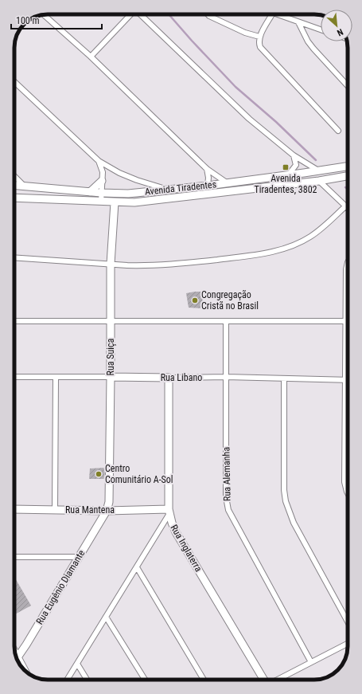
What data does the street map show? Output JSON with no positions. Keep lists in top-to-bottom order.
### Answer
{
  "streets": {
    "street": [
      "Avenida Tiradentes",
      "Rua Suiça",
      "Rua Libano",
      "Rua Alemanha",
      "Rua Mantena",
      "Rua Inglaterra",
      "Rua Eugênio Diamante"
    ]
  },
  "crossings": [
    ["Avenida Tiradentes", "Rua Suiça"],
    ["Rua Suiça", "Rua Libano"],
    ["Rua Suiça", "Rua Mantena"],
    ["Rua Suiça", "Rua Eugênio Diamante"],
    ["Rua Libano", "Rua Alemanha"],
    ["Rua Libano", "Rua Inglaterra"],
    ["Rua Mantena", "Rua Inglaterra"],
    ["Rua Mantena", "Rua Eugênio Diamante"]
  ],
  "places": {
    "transit": ["Avenida Tiradentes, 3802"],
    "other": ["Congregação Cristã no Brasil", "Centro Comunitário A-Sol"]
  },
  "scale_bar": "100 m",
  "north": "bottom right"
}
